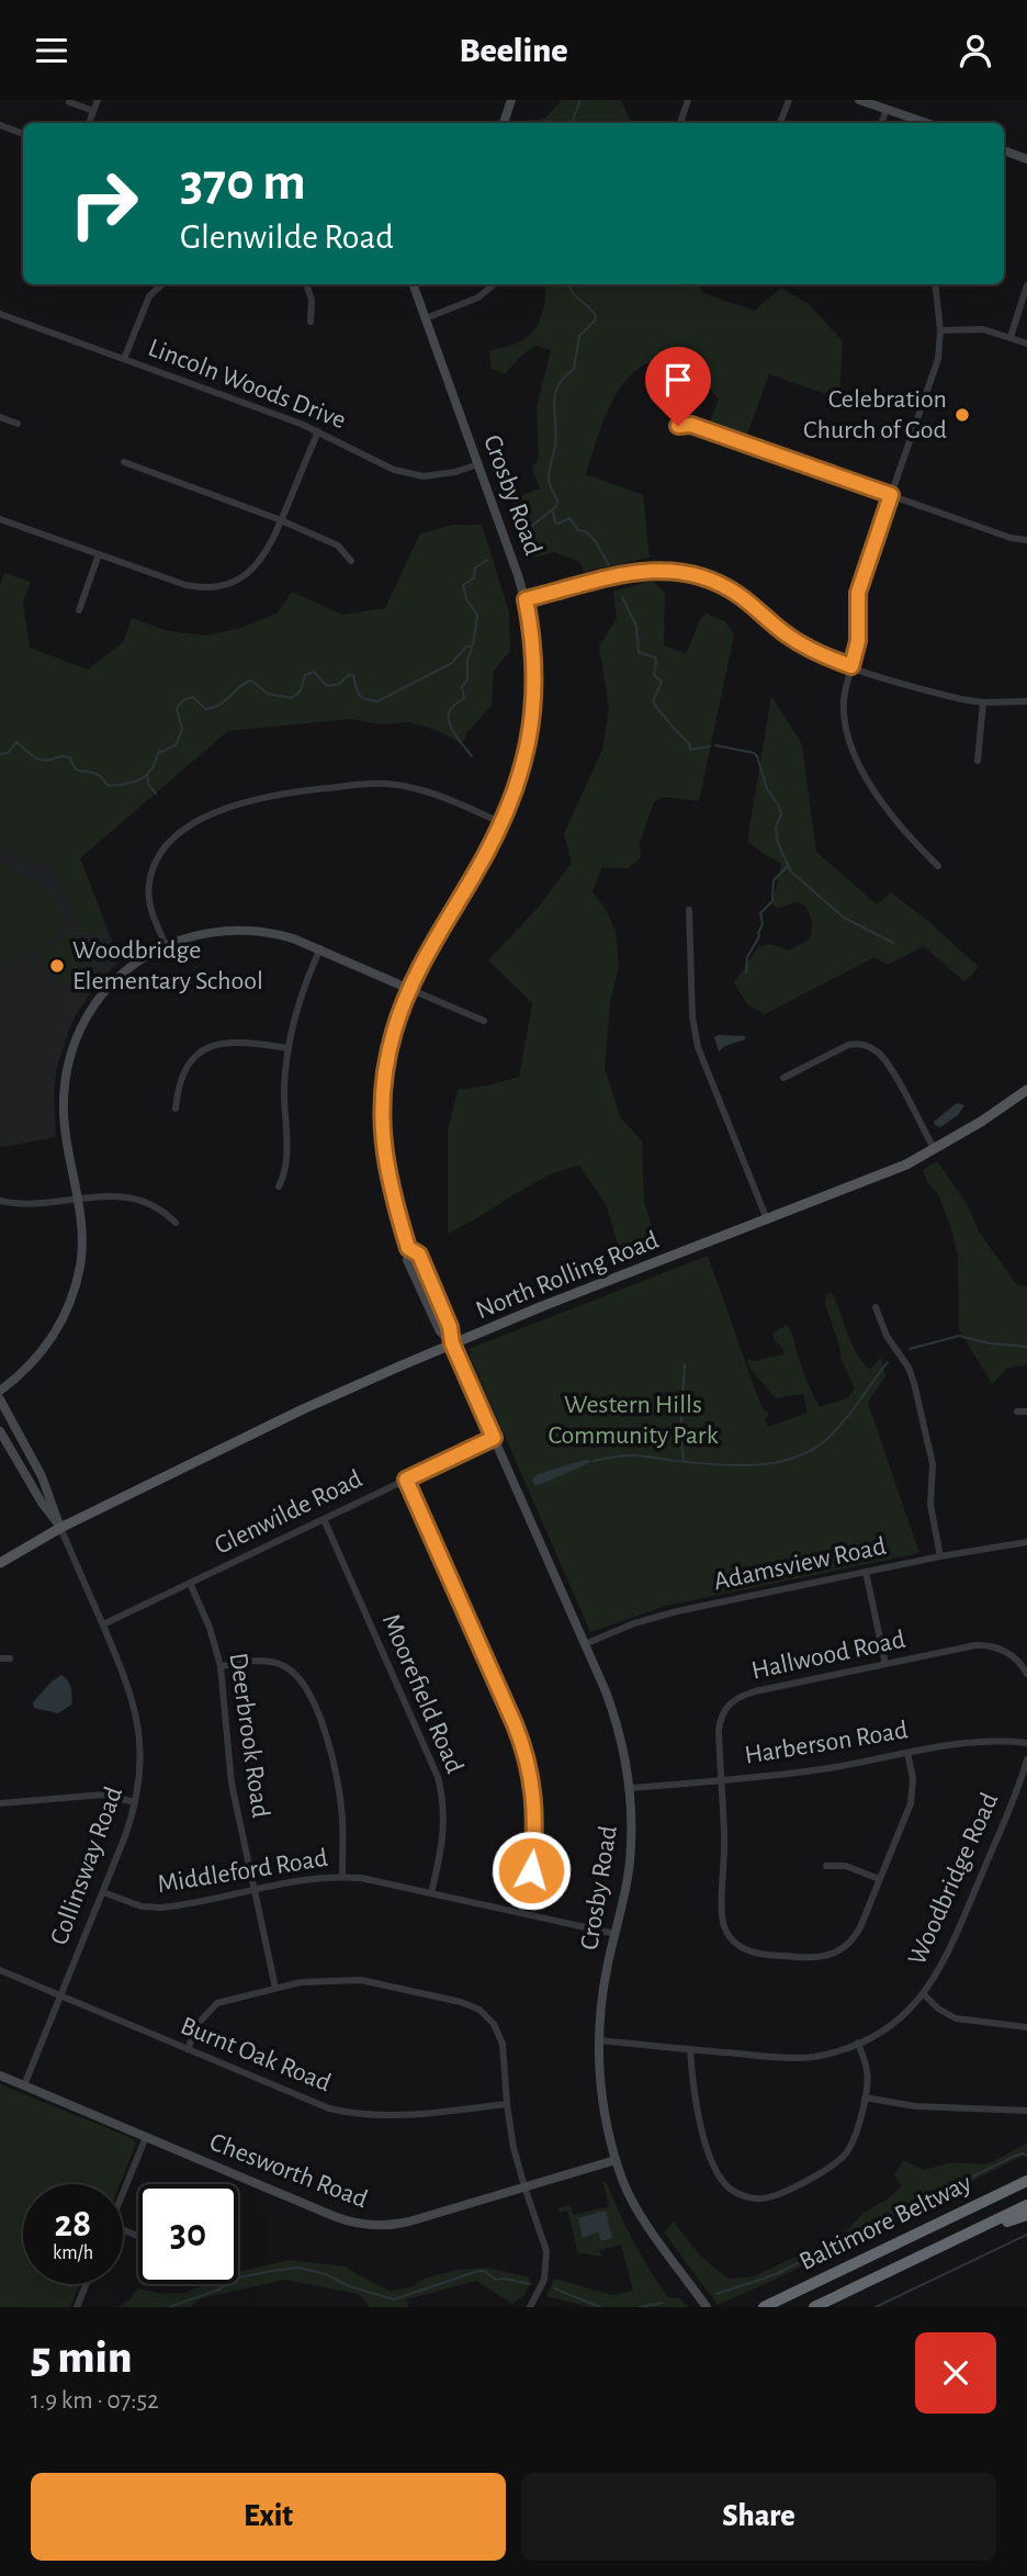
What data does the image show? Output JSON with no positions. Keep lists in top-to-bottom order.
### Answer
{
  "streets": {
    "highway": ["Baltimore Beltway"],
    "main road": ["North Rolling Road"],
    "street": [
      "Lincoln Woods Drive",
      "Crosby Road",
      "Glenwilde Road",
      "Adamsview Road",
      "Hallwood Road",
      "Moorefield Road",
      "Deerbrook Road",
      "Harberson Road",
      "Collinsway Road",
      "Middleford Road",
      "Woodbridge Road",
      "Burnt Oak Road",
      "Chesworth Road"
    ]
  },
  "crossings": [
    ["Lincoln Woods Drive", "Crosby Road"],
    ["Crosby Road", "North Rolling Road"],
    ["Crosby Road", "Glenwilde Road"],
    ["Crosby Road", "Adamsview Road"],
    ["Crosby Road", "Harberson Road"],
    ["Crosby Road", "Middleford Road"],
    ["Crosby Road", "Woodbridge Road"],
    ["Crosby Road", "Chesworth Road"],
    ["North Rolling Road", "Collinsway Road"],
    ["Glenwilde Road", "Moorefield Road"],
    ["Glenwilde Road", "Deerbrook Road"],
    ["Glenwilde Road", "Collinsway Road"],
    ["Hallwood Road", "Harberson Road"],
    ["Moorefield Road", "Middleford Road"],
    ["Deerbrook Road", "Middleford Road"],
    ["Collinsway Road", "Middleford Road"],
    ["Collinsway Road", "Burnt Oak Road"],
    ["Collinsway Road", "Chesworth Road"]
  ],
  "parks": ["Western Hills Community Park"],
  "places": ["Celebration Church of God", "Woodbridge Elementary School"],
  "page": {
    "header": "Beeline",
    "turn": ["370 m", "Glenwilde Road"],
    "speed": "28 km/h",
    "limit": "30",
    "heading": ["5 min", "1.9 km · 07:52"],
    "buttons": ["Exit", "Share"]
  }
}
